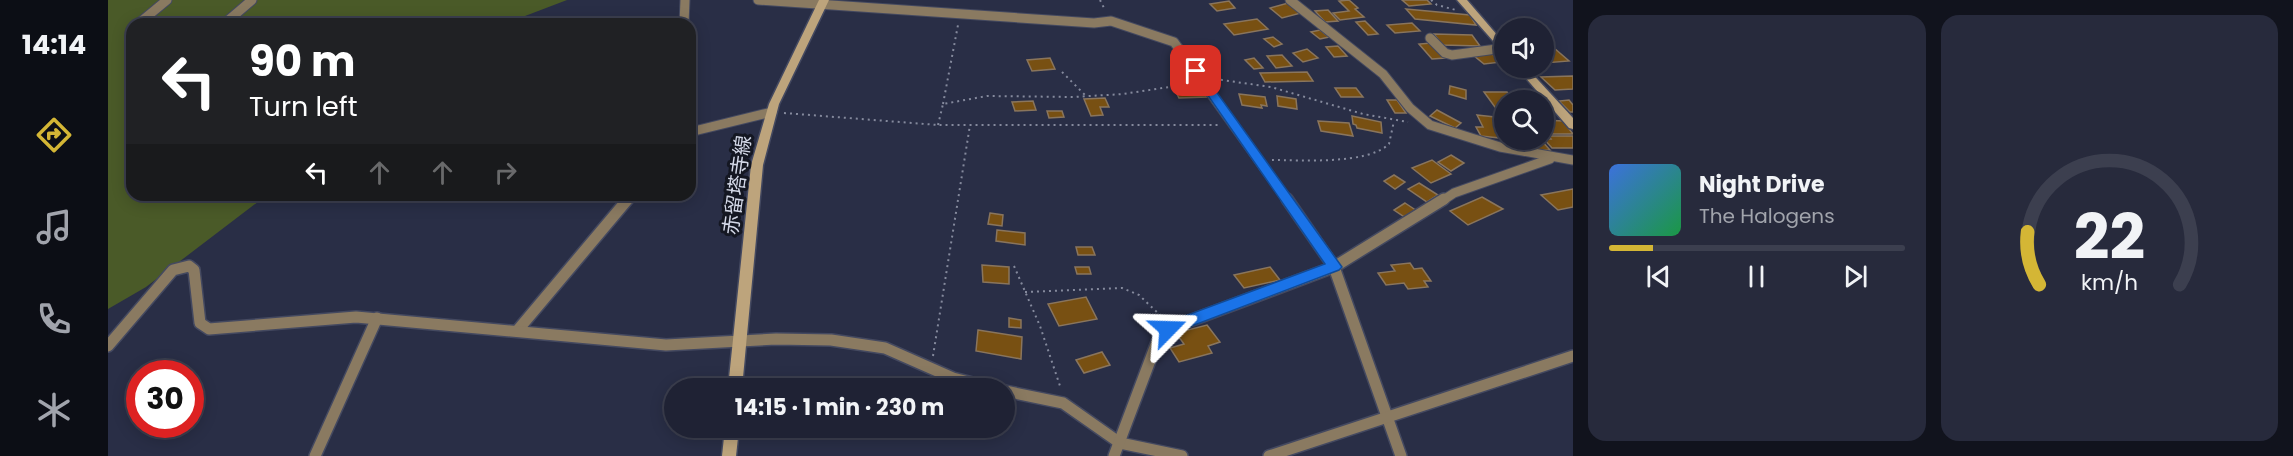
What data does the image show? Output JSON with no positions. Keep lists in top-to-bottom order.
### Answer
{
  "streets": {
    "main road": ["赤留塔寺線"]
  },
  "page": {
    "tabs": "14:14",
    "turn": ["90 m", "Turn left"],
    "song": ["Night Drive", "The Halogens"],
    "limit": "30",
    "trip": "14:15 · 1 min · 230 m",
    "gauge": ["22", "km/h"]
  }
}
